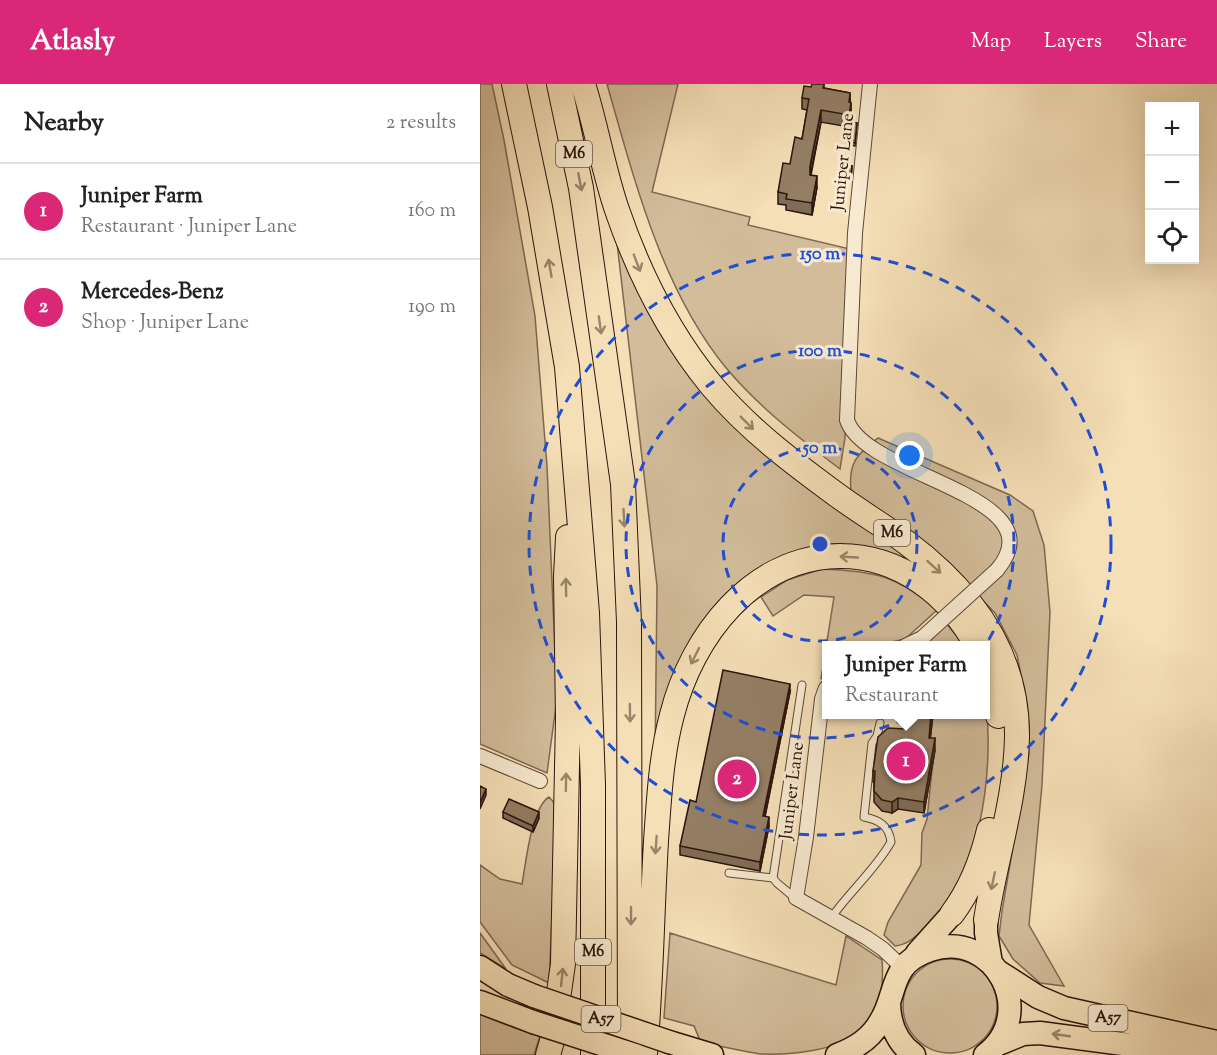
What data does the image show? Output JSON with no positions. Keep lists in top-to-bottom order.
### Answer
{
  "streets": {
    "highway": ["M6", "A57"],
    "street": ["Juniper Lane"]
  },
  "crossings": [
    ["M6", "A57"]
  ],
  "page": {
    "header": "Atlasly",
    "nav": ["Map", "Layers", "Share"],
    "heading": ["Nearby", "2 results"],
    "map_buttons": ["+", "−"],
    "list": [
      {
        "mark": "1",
        "name": "Juniper Farm",
        "note": "Restaurant · Juniper Lane",
        "value": "160 m"
      },
      {
        "mark": "2",
        "name": "Mercedes-Benz",
        "note": "Shop · Juniper Lane",
        "value": "190 m"
      }
    ],
    "popup": ["Juniper Farm", "Restaurant"],
    "pins": ["1", "2"]
  },
  "rings": ["150 m", "100 m", "50 m"]
}
